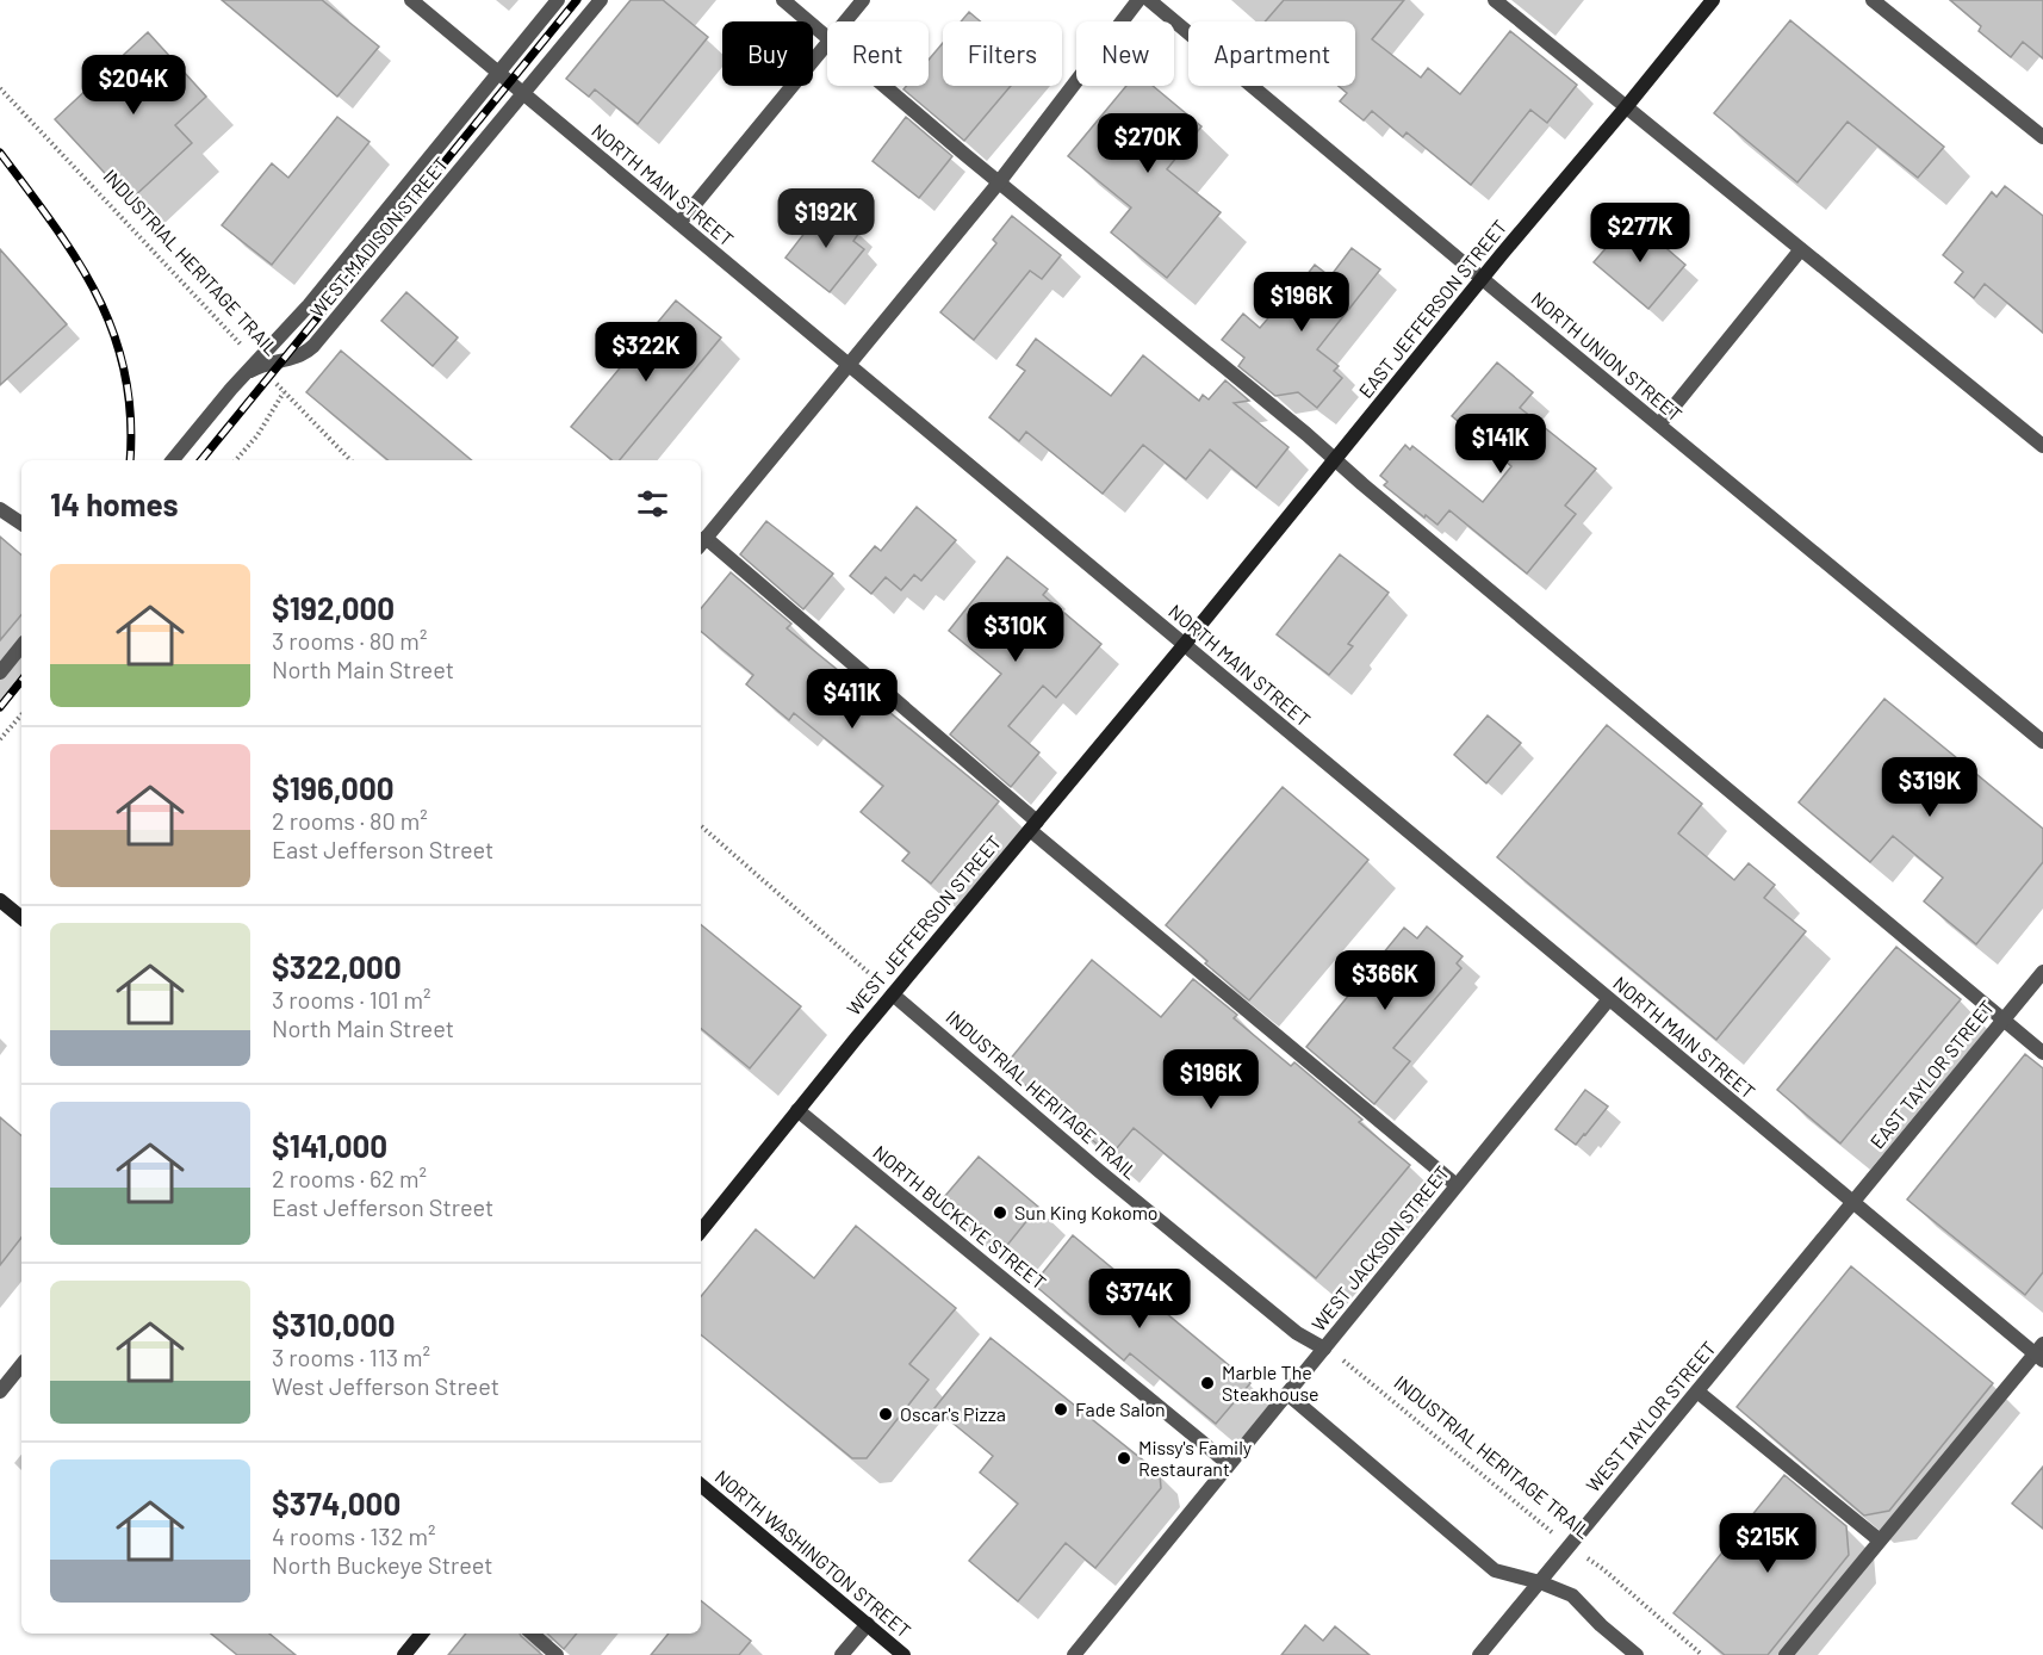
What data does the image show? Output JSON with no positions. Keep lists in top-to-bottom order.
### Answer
{
  "streets": {
    "street": [
      "NORTH MAIN STREET",
      "WEST MADISON STREET",
      "INDUSTRIAL HERITAGE TRAIL",
      "EAST JEFFERSON STREET",
      "NORTH UNION STREET",
      "WEST JEFFERSON STREET",
      "EAST TAYLOR STREET",
      "NORTH BUCKEYE STREET",
      "WEST JACKSON STREET",
      "WEST TAYLOR STREET",
      "NORTH WASHINGTON STREET"
    ]
  },
  "crossings": [
    ["NORTH MAIN STREET", "WEST MADISON STREET"],
    ["NORTH MAIN STREET", "EAST JEFFERSON STREET"],
    ["NORTH MAIN STREET", "WEST JEFFERSON STREET"],
    ["NORTH MAIN STREET", "EAST TAYLOR STREET"],
    ["NORTH MAIN STREET", "WEST JACKSON STREET"],
    ["NORTH MAIN STREET", "WEST TAYLOR STREET"],
    ["WEST MADISON STREET", "INDUSTRIAL HERITAGE TRAIL"],
    ["INDUSTRIAL HERITAGE TRAIL", "WEST JEFFERSON STREET"],
    ["INDUSTRIAL HERITAGE TRAIL", "WEST JACKSON STREET"],
    ["INDUSTRIAL HERITAGE TRAIL", "WEST TAYLOR STREET"],
    ["EAST JEFFERSON STREET", "NORTH UNION STREET"],
    ["EAST JEFFERSON STREET", "WEST JEFFERSON STREET"],
    ["WEST JEFFERSON STREET", "NORTH BUCKEYE STREET"],
    ["EAST TAYLOR STREET", "WEST TAYLOR STREET"],
    ["NORTH BUCKEYE STREET", "WEST JACKSON STREET"]
  ],
  "places": [
    "Sun King Kokomo",
    "Marble The Steakhouse",
    "Fade Salon",
    "Oscar's Pizza",
    "Missy's Family Restaurant"
  ],
  "page": {
    "chip": [
      "Buy",
      "Rent",
      "Filters",
      "New",
      "Apartment"
    ],
    "price": [
      "$204K",
      "$270K",
      "$192K",
      "$277K",
      "$196K",
      "$322K",
      "$141K",
      "$310K",
      "$411K",
      "$319K",
      "$366K",
      "$196K",
      "$374K",
      "$215K"
    ],
    "heading": "14 homes",
    "list": [
      {
        "name": "$192,000",
        "note": "3 rooms · 80 m² · North Main Street"
      },
      {
        "name": "$196,000",
        "note": "2 rooms · 80 m² · East Jefferson Street"
      },
      {
        "name": "$322,000",
        "note": "3 rooms · 101 m² · North Main Street"
      },
      {
        "name": "$141,000",
        "note": "2 rooms · 62 m² · East Jefferson Street"
      },
      {
        "name": "$310,000",
        "note": "3 rooms · 113 m² · West Jefferson Street"
      },
      {
        "name": "$374,000",
        "note": "4 rooms · 132 m² · North Buckeye Street"
      }
    ]
  }
}
